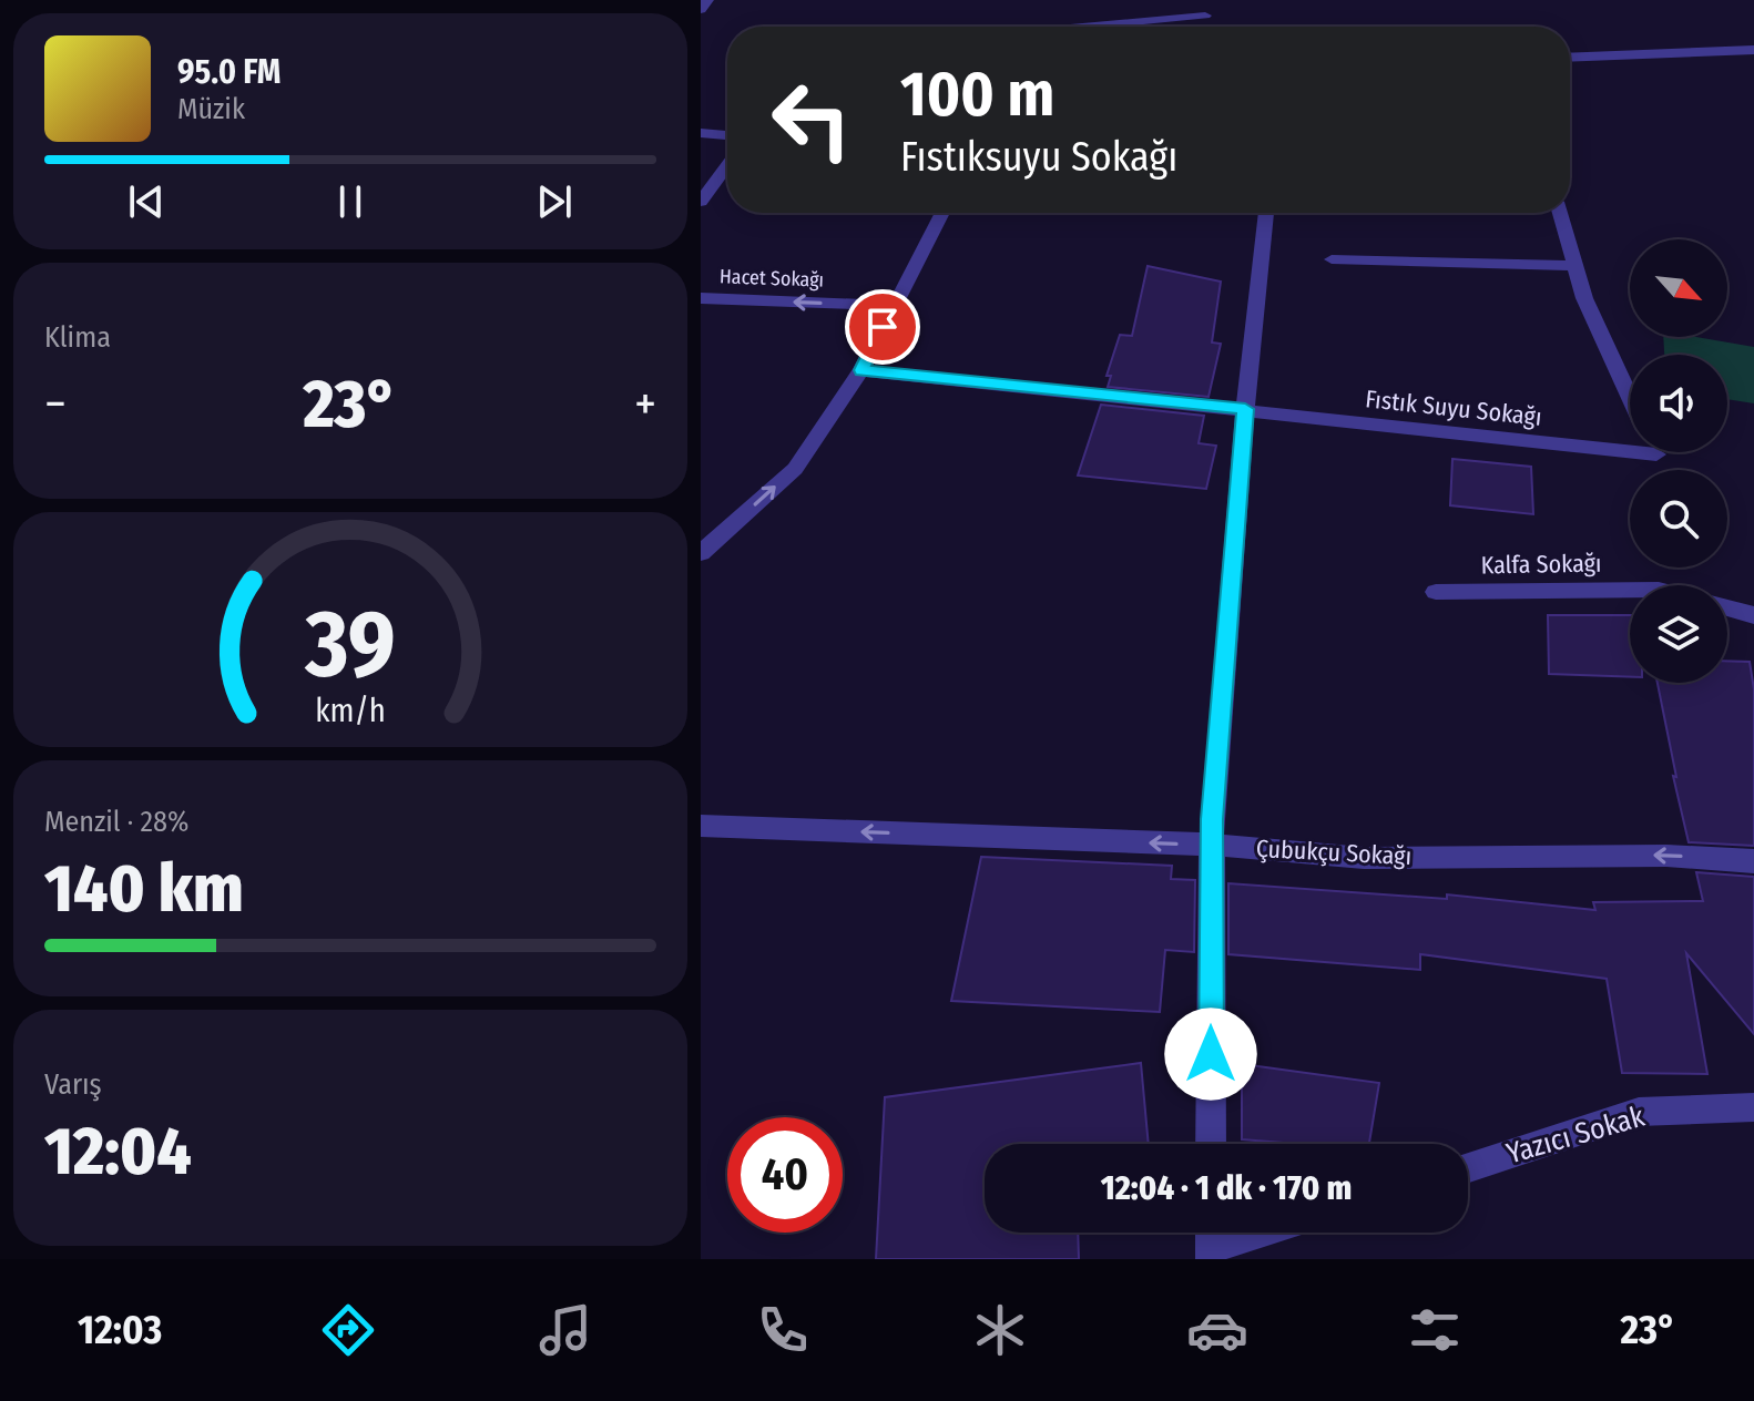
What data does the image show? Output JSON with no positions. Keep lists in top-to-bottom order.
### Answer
{
  "streets": {
    "street": [
      "Hacet Sokağı",
      "Fıstık Suyu Sokağı",
      "Kalfa Sokağı",
      "Çubukçu Sokağı",
      "Yazıcı Sokak"
    ]
  },
  "one_way": ["Hacet Sokağı", "Çubukçu Sokağı"],
  "north": "bottom right",
  "page": {
    "turn": ["100 m", "Fıstıksuyu Sokağı"],
    "song": ["95.0 FM", "Müzik"],
    "tile": [
      "Klima",
      ["Menzil · 28%", "140 km"],
      ["Varış", "12:04"]
    ],
    "heat": ["−", "23°", "+"],
    "limit": "40",
    "trip": "12:04 · 1 dk · 170 m",
    "tabs": ["12:03", "23°"],
    "gauge": ["39", "km/h"]
  }
}
